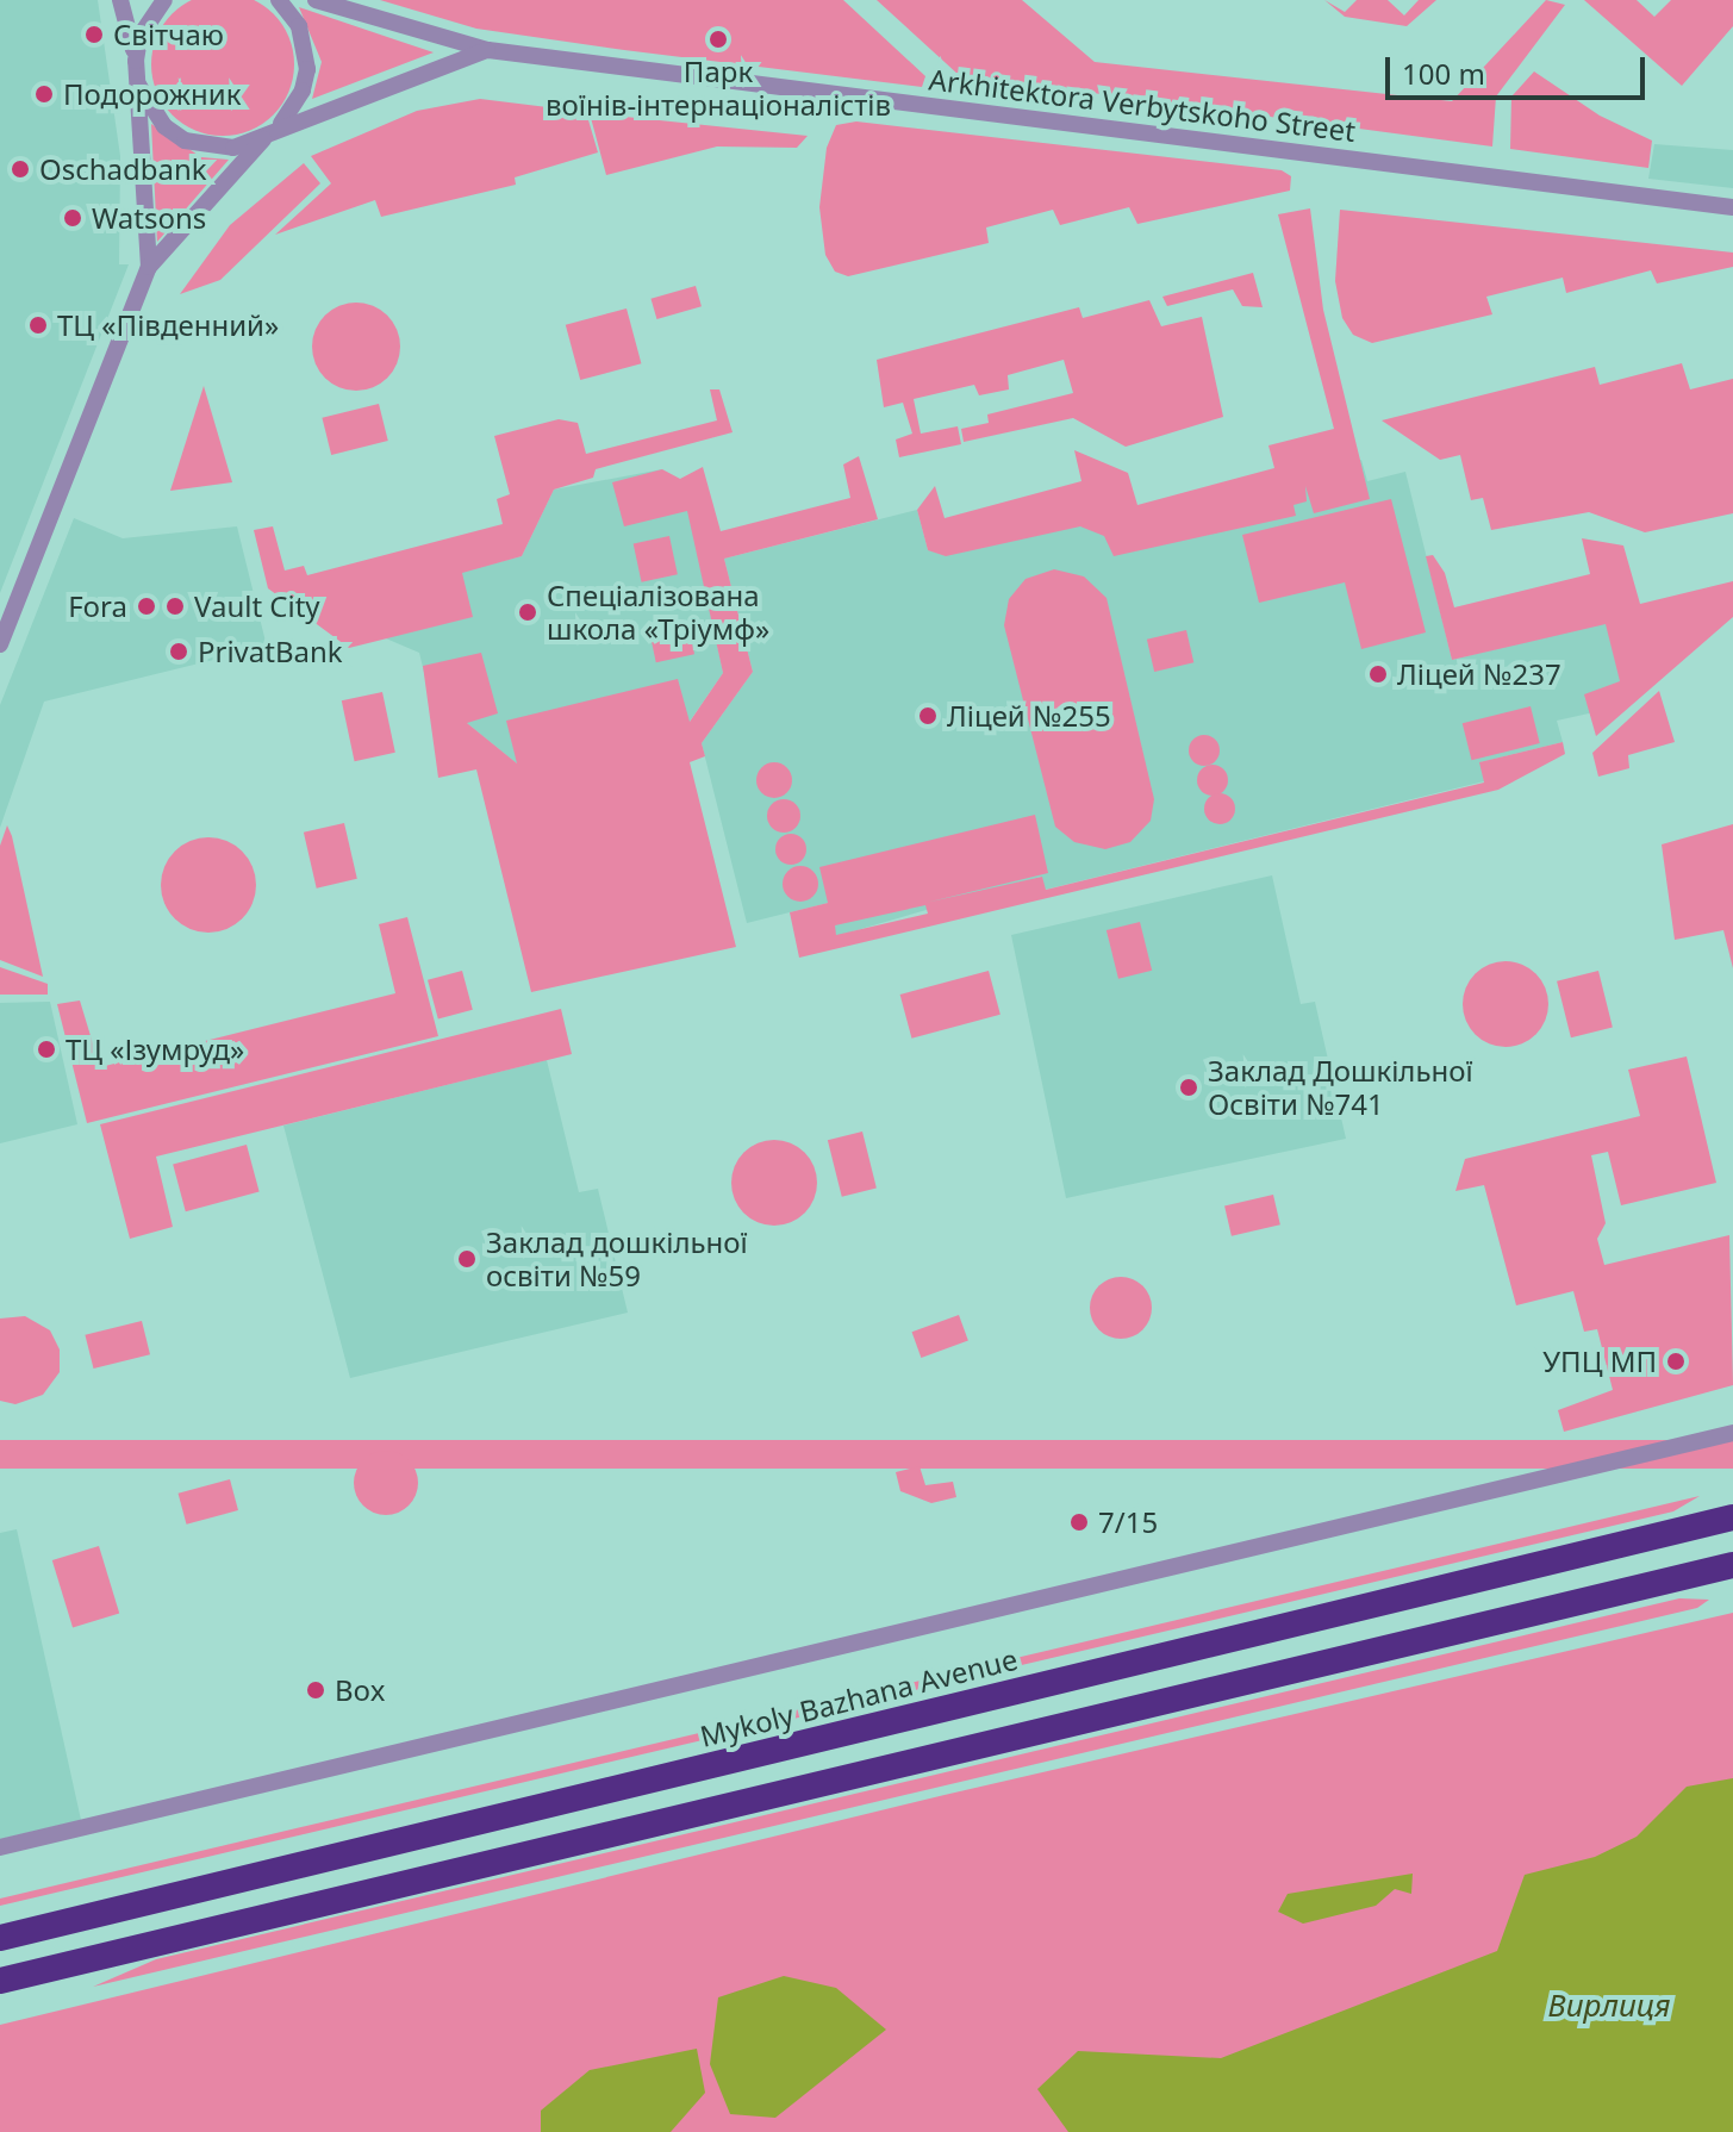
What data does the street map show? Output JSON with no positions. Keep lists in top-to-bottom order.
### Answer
{
  "streets": {
    "highway": ["Mykoly Bazhana Avenue"],
    "street": ["Arkhitektora Verbytskoho Street"]
  },
  "water": ["Вирлиця"],
  "places": [
    "Світчаю",
    "Парк воїнів-інтернаціоналістів",
    "Подорожник",
    "Oschadbank",
    "Watsons",
    "ТЦ «Південний»",
    "Fora",
    "Vault City",
    "Спеціалізована школа «Тріумф»",
    "PrivatBank",
    "Ліцей №237",
    "Ліцей №255",
    "ТЦ «Ізумруд»",
    "Заклад Дошкільної Освіти №741",
    "Заклад дошкільної освіти №59",
    "УПЦ МП",
    "7/15",
    "Box"
  ],
  "scale_bar": "100 m"
}
